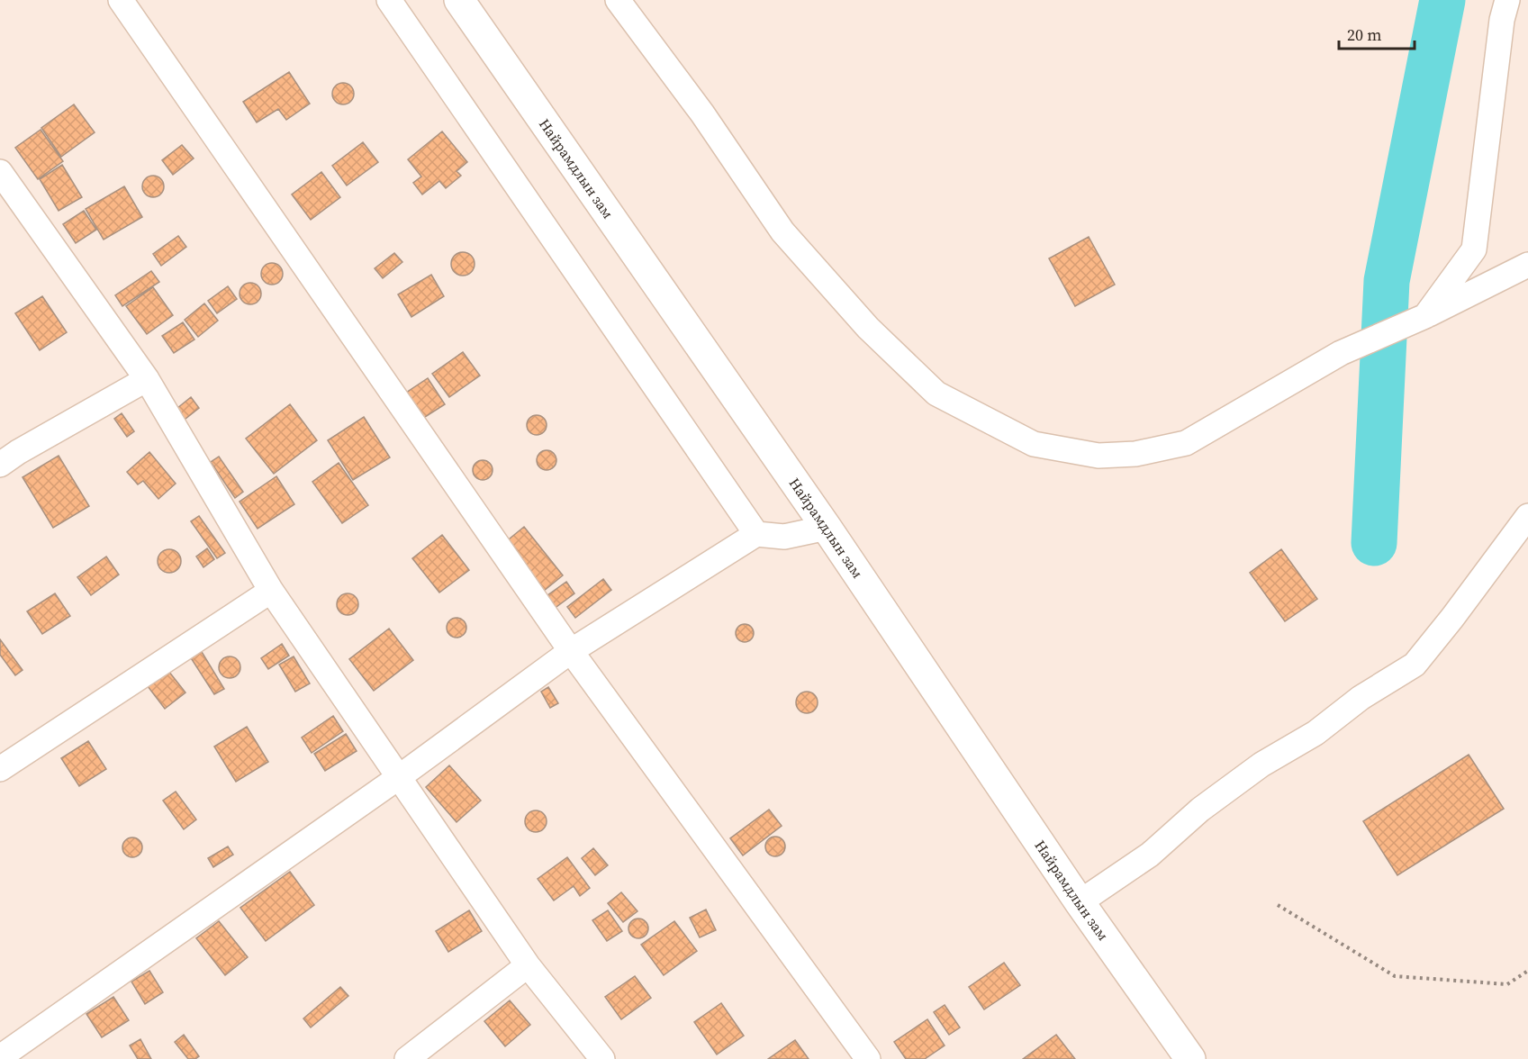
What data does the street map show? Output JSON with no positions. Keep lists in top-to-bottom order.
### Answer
{
  "streets": {
    "main road": ["Найрамдлын зам"]
  },
  "scale_bar": "20 m"
}
